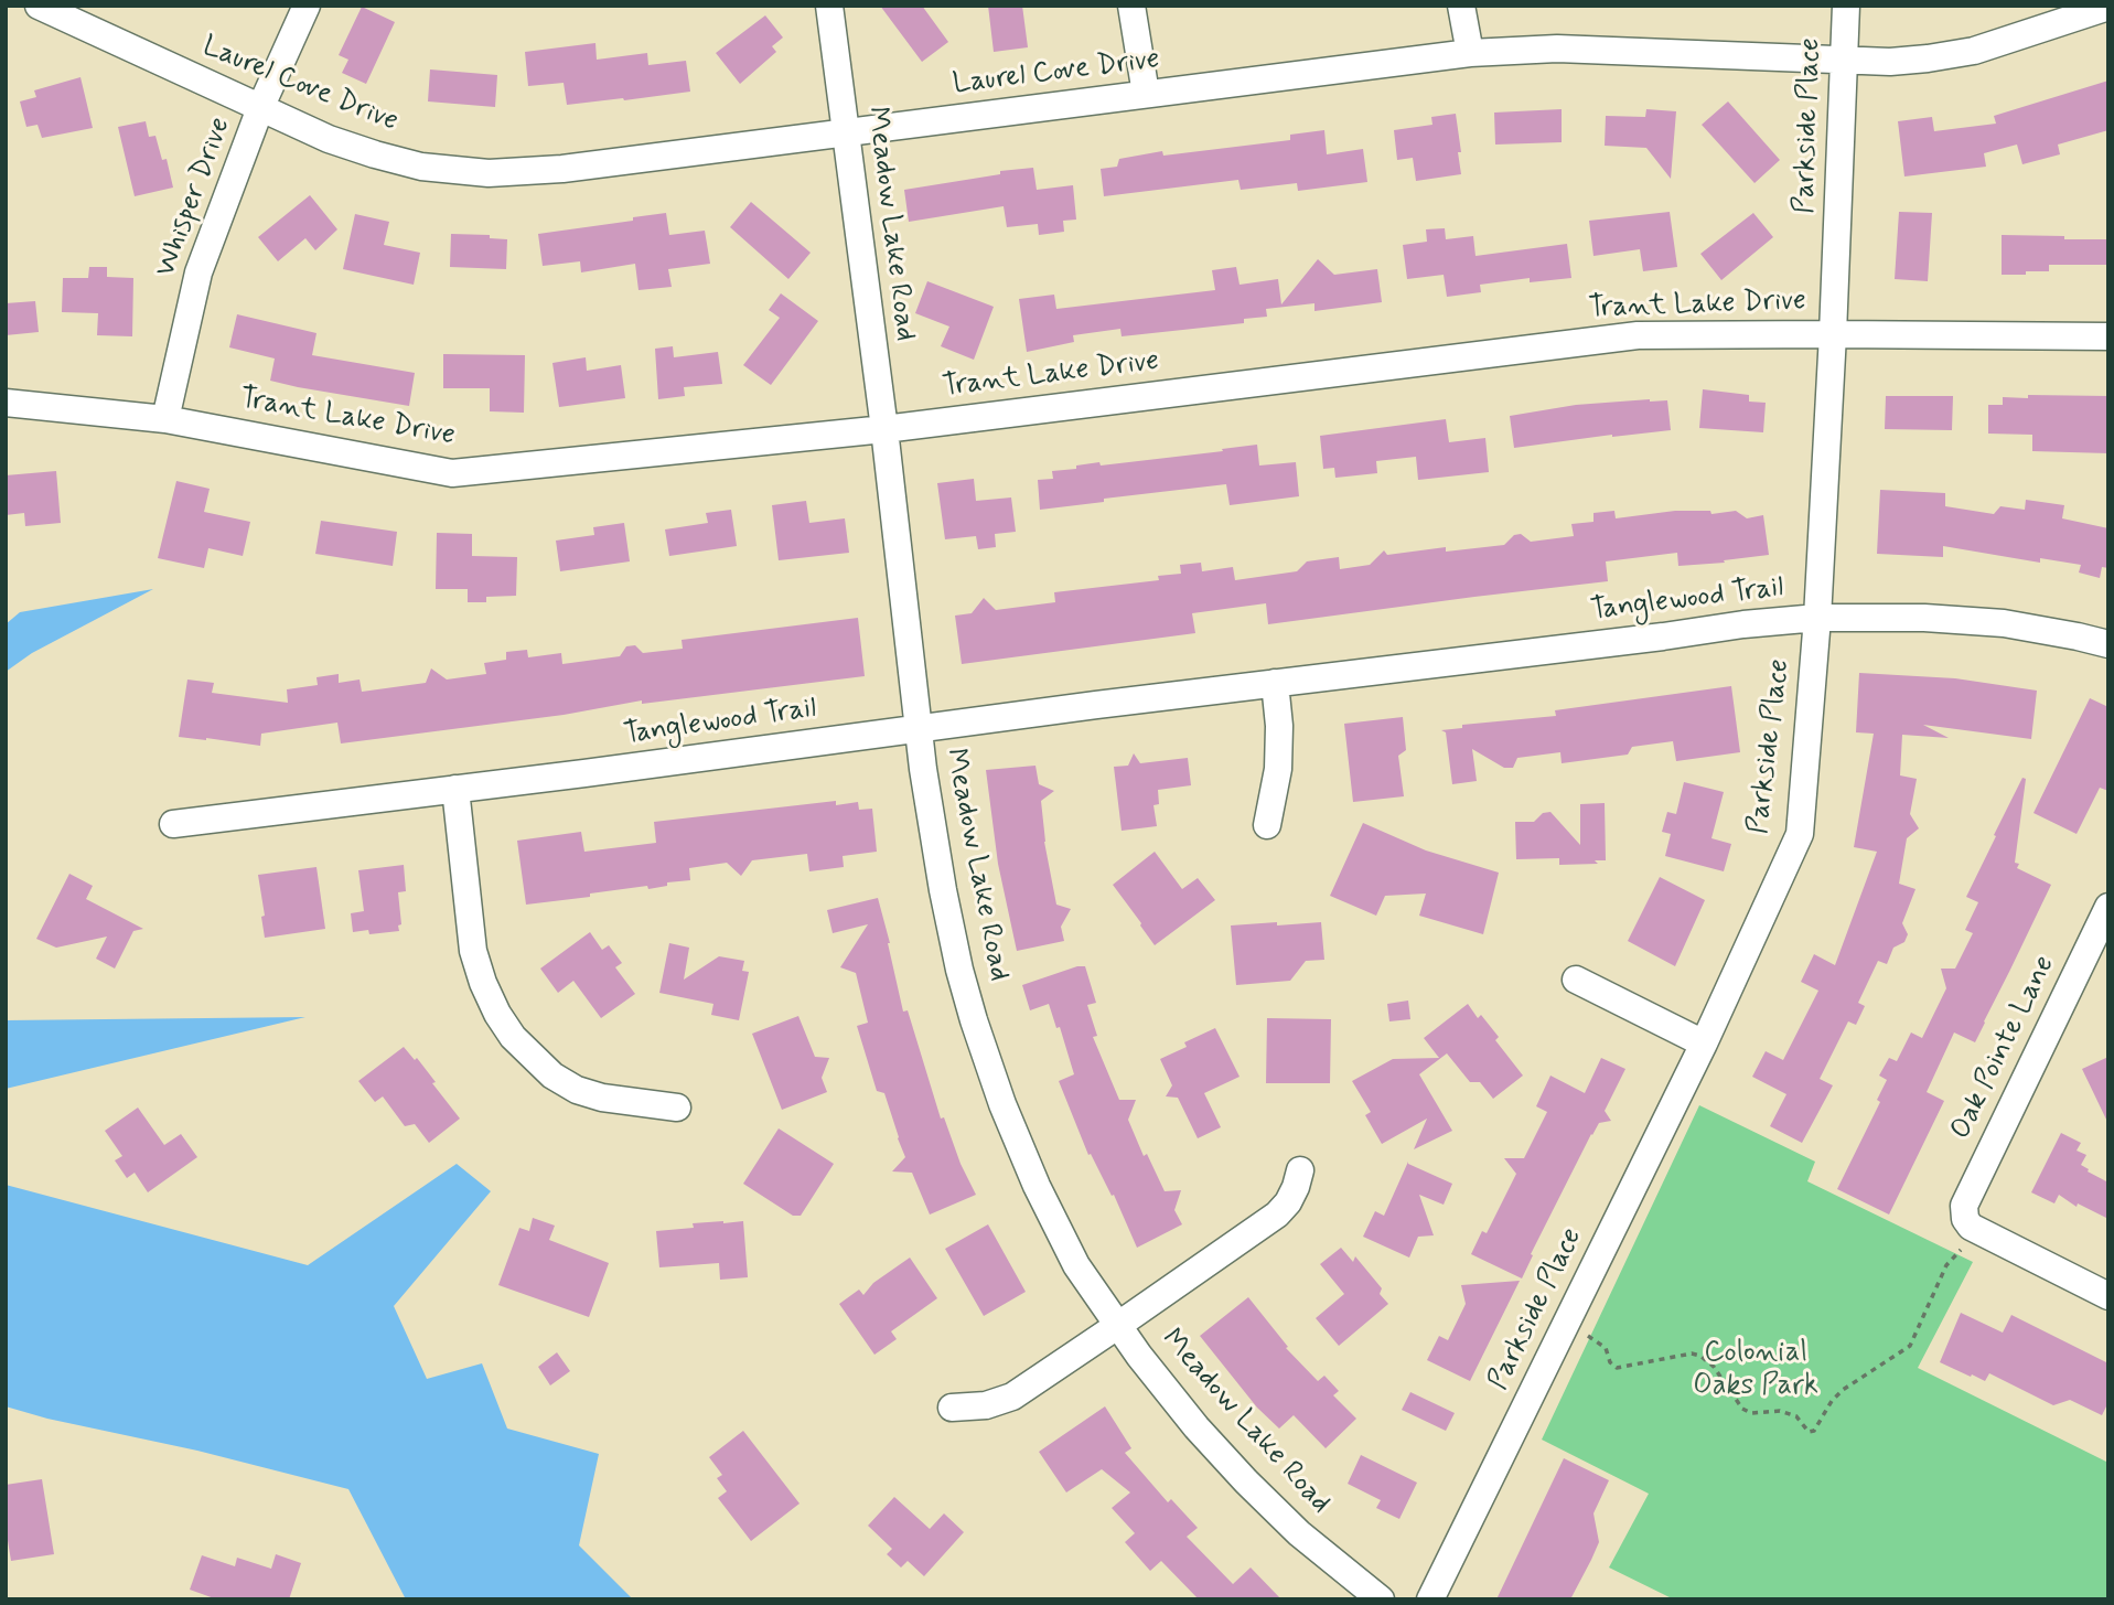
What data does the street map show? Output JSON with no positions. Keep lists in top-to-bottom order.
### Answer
{
  "streets": {
    "street": [
      "Laurel Cove Drive",
      "Parkside Place",
      "Whisper Drive",
      "Meadow Lake Road",
      "Trant Lake Drive",
      "Tanglewood Trail",
      "Oak Pointe Lane"
    ]
  },
  "crossings": [
    ["Laurel Cove Drive", "Parkside Place"],
    ["Laurel Cove Drive", "Whisper Drive"],
    ["Laurel Cove Drive", "Meadow Lake Road"],
    ["Parkside Place", "Trant Lake Drive"],
    ["Parkside Place", "Tanglewood Trail"],
    ["Whisper Drive", "Trant Lake Drive"],
    ["Meadow Lake Road", "Trant Lake Drive"],
    ["Meadow Lake Road", "Tanglewood Trail"]
  ],
  "parks": ["Colonial Oaks Park"]
}
